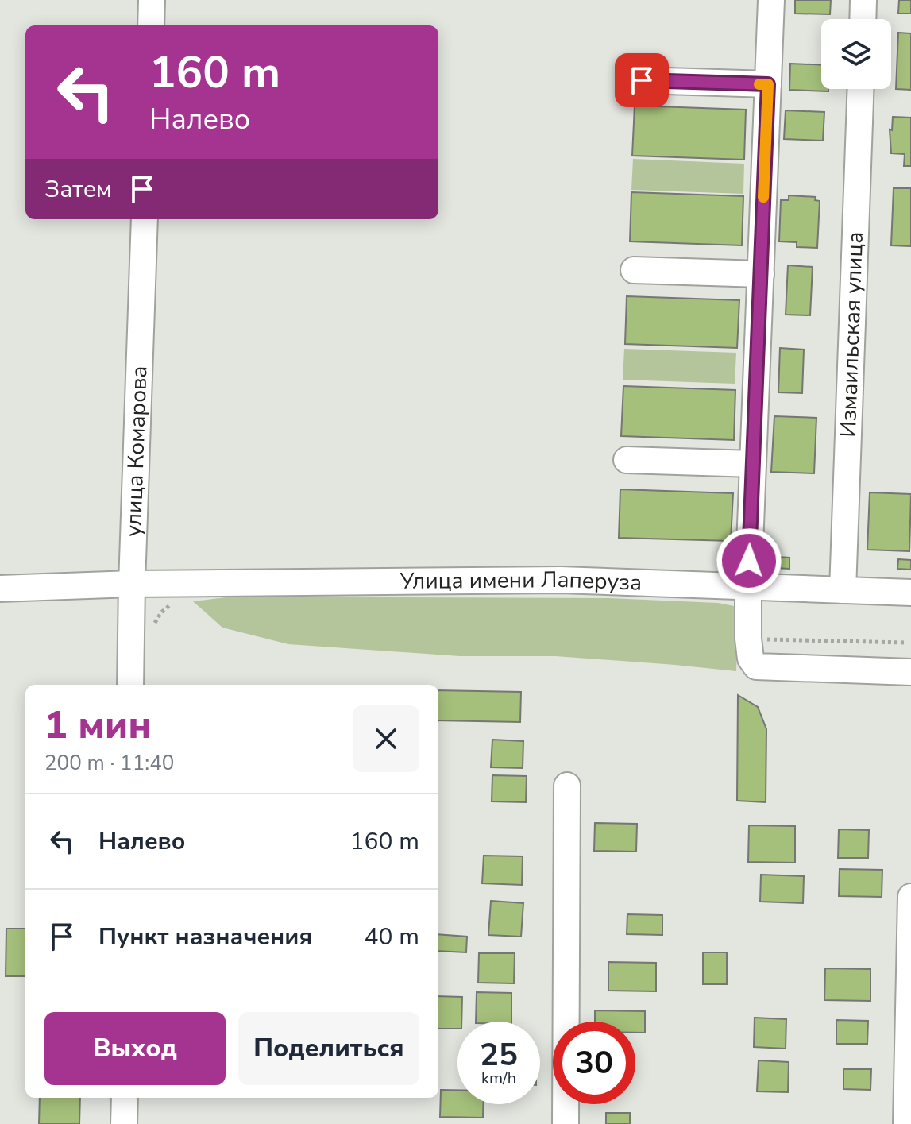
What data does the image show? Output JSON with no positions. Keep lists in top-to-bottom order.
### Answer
{
  "streets": {
    "street": ["Измаильская улица", "улица Комарова", "Улица имени Лаперуза"]
  },
  "crossings": [
    ["Измаильская улица", "Улица имени Лаперуза"],
    ["улица Комарова", "Улица имени Лаперуза"]
  ],
  "page": {
    "turn": ["160 m", "Налево"],
    "then": "Затем",
    "heading": ["1 мин", "200 m · 11:40"],
    "list": [
      {
        "name": "Налево",
        "value": "160 m"
      },
      {
        "name": "Пункт назначения",
        "value": "40 m"
      }
    ],
    "buttons": ["Выход", "Поделиться"],
    "speed": "25 km/h",
    "limit": "30"
  }
}
